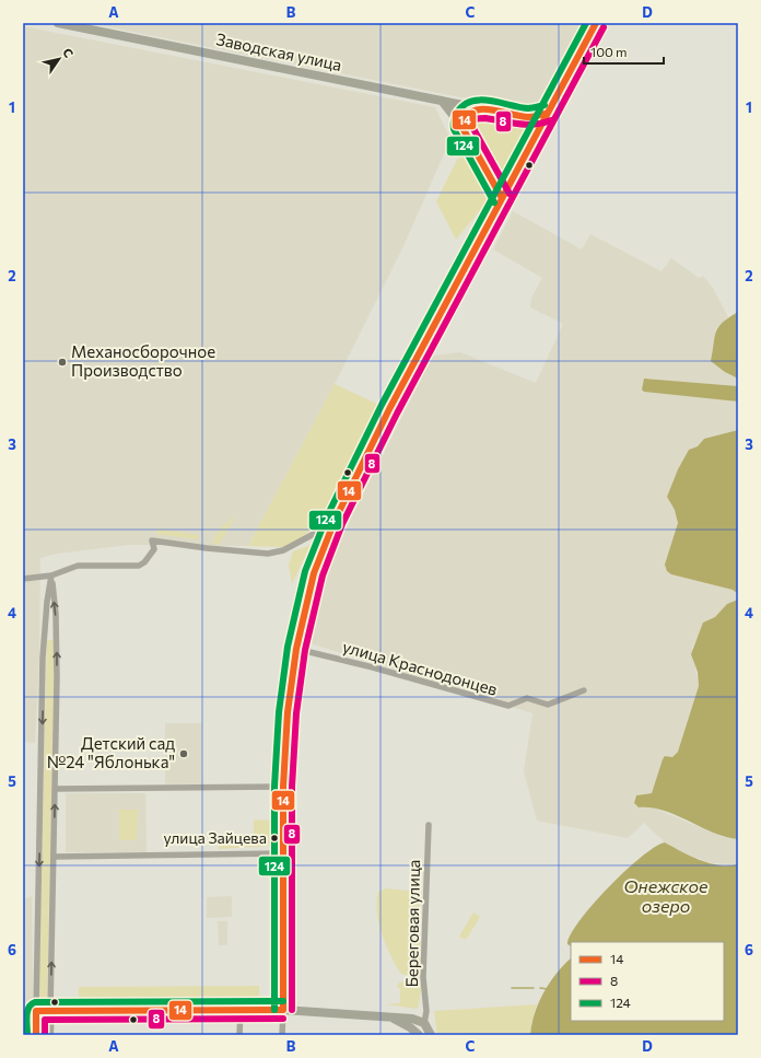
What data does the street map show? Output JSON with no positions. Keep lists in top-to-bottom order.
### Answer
{
  "streets": {
    "main road": ["Заводская улица"],
    "street": ["улица Краснодонцев", "Береговая улица"]
  },
  "water": ["Онежское озеро"],
  "places": ["Механосборочное Производство", "Детский сад №24 \"Яблонька\"", "улица Зайцева"],
  "lines": ["transit line 14", "transit line 124", "transit line 8"],
  "legend": ["14", "8", "124"],
  "scale_bar": "100 m",
  "north": "top right",
  "grid": {
    "columns": [
      "A",
      "B",
      "C",
      "D"
    ],
    "rows": [
      "1",
      "2",
      "3",
      "4",
      "5",
      "6"
    ]
  }
}
